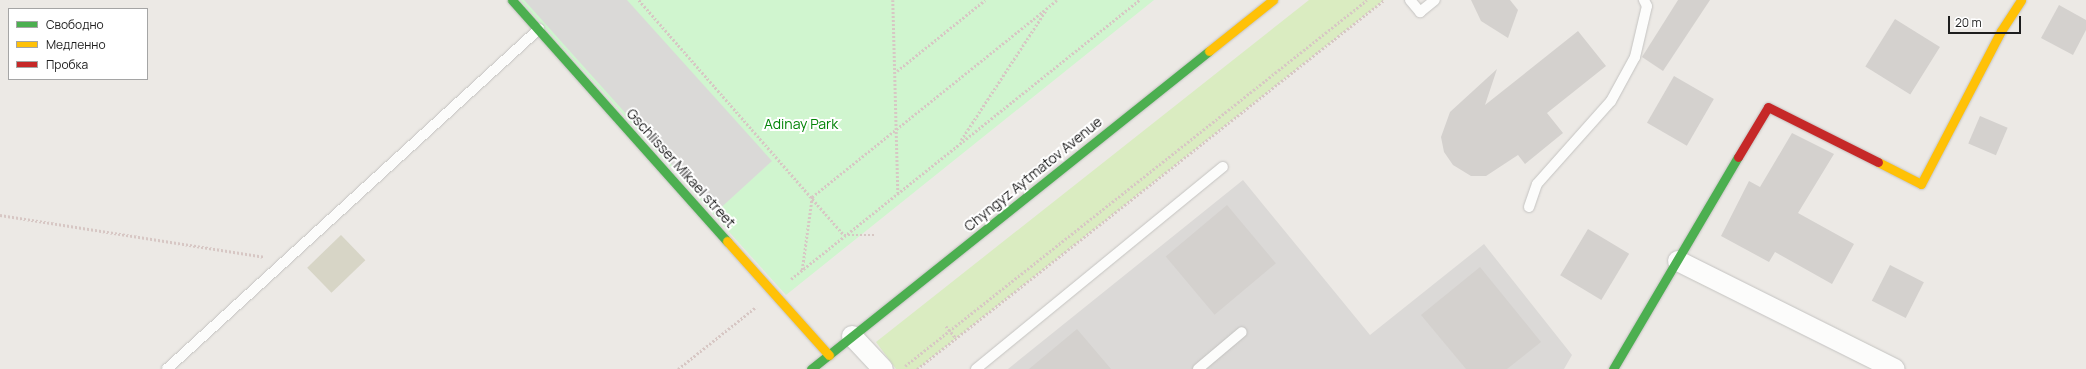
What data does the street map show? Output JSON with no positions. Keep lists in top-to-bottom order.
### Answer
{
  "streets": {
    "street": ["Gschlisser Mikael street", "Chyngyz Aytmatov Avenue"]
  },
  "crossings": [
    ["Gschlisser Mikael street", "Chyngyz Aytmatov Avenue"]
  ],
  "parks": ["Adinay Park"],
  "legend": ["Свободно", "Медленно", "Пробка"],
  "scale_bar": "20 m"
}
